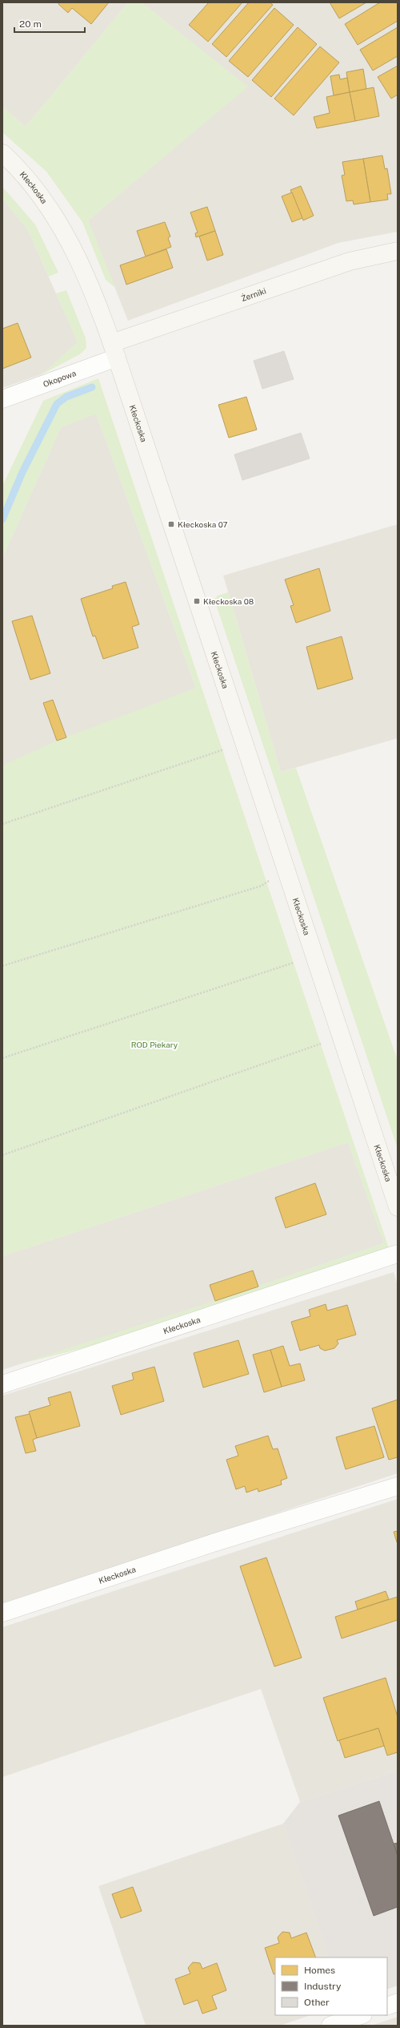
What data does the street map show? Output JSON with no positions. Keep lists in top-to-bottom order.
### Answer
{
  "streets": {
    "main road": ["Kłeckoska", "Żerniki"],
    "street": ["Okopowa"]
  },
  "crossings": [
    ["Kłeckoska", "Żerniki"],
    ["Kłeckoska", "Okopowa"],
    ["Żerniki", "Okopowa"]
  ],
  "parks": ["ROD Piekary"],
  "places": {
    "transit": ["Kłeckoska 07", "Kłeckoska 08"]
  },
  "legend": ["Homes", "Industry", "Other"],
  "scale_bar": "20 m"
}
